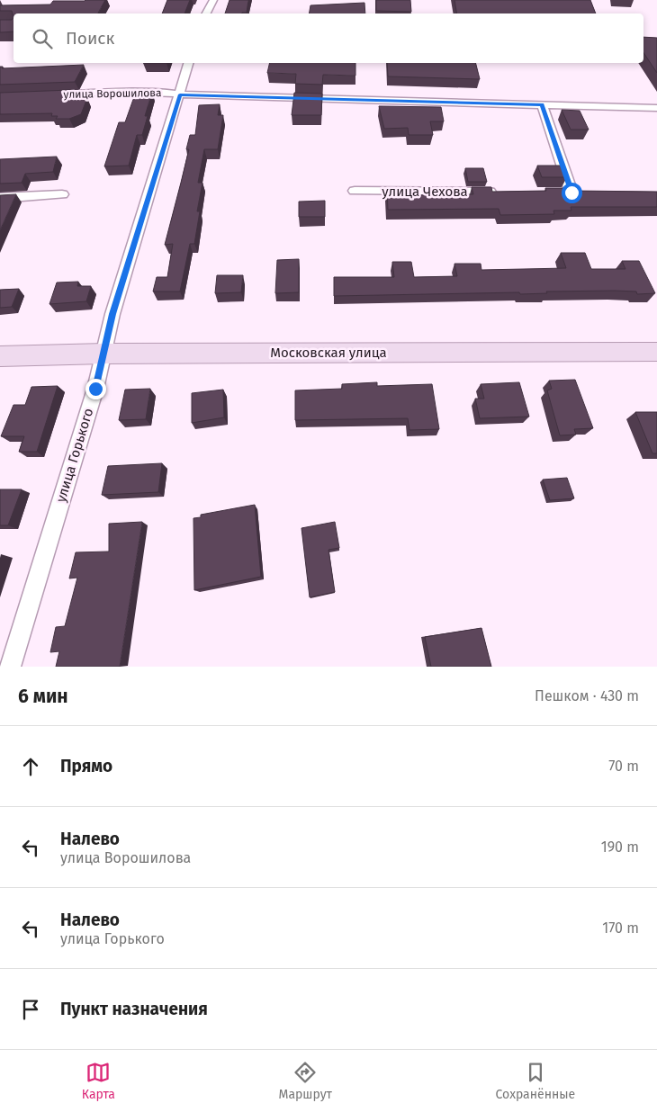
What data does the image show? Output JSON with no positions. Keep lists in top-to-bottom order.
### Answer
{
  "streets": {
    "street": [
      "улица Ворошилова",
      "улица Чехова",
      "Московская улица",
      "улица Горького"
    ]
  },
  "crossings": [
    ["улица Ворошилова", "улица Горького"],
    ["Московская улица", "улица Горького"]
  ],
  "page": {
    "search": "Поиск",
    "heading": ["6 мин", "Пешком · 430 m"],
    "list": [
      ["Прямо", "70 m"],
      ["Налево", "улица Ворошилова", "190 m"],
      ["Налево", "улица Горького", "170 m"],
      "Пункт назначения"
    ],
    "nav": ["Карта", "Маршрут", "Сохранённые"]
  }
}
